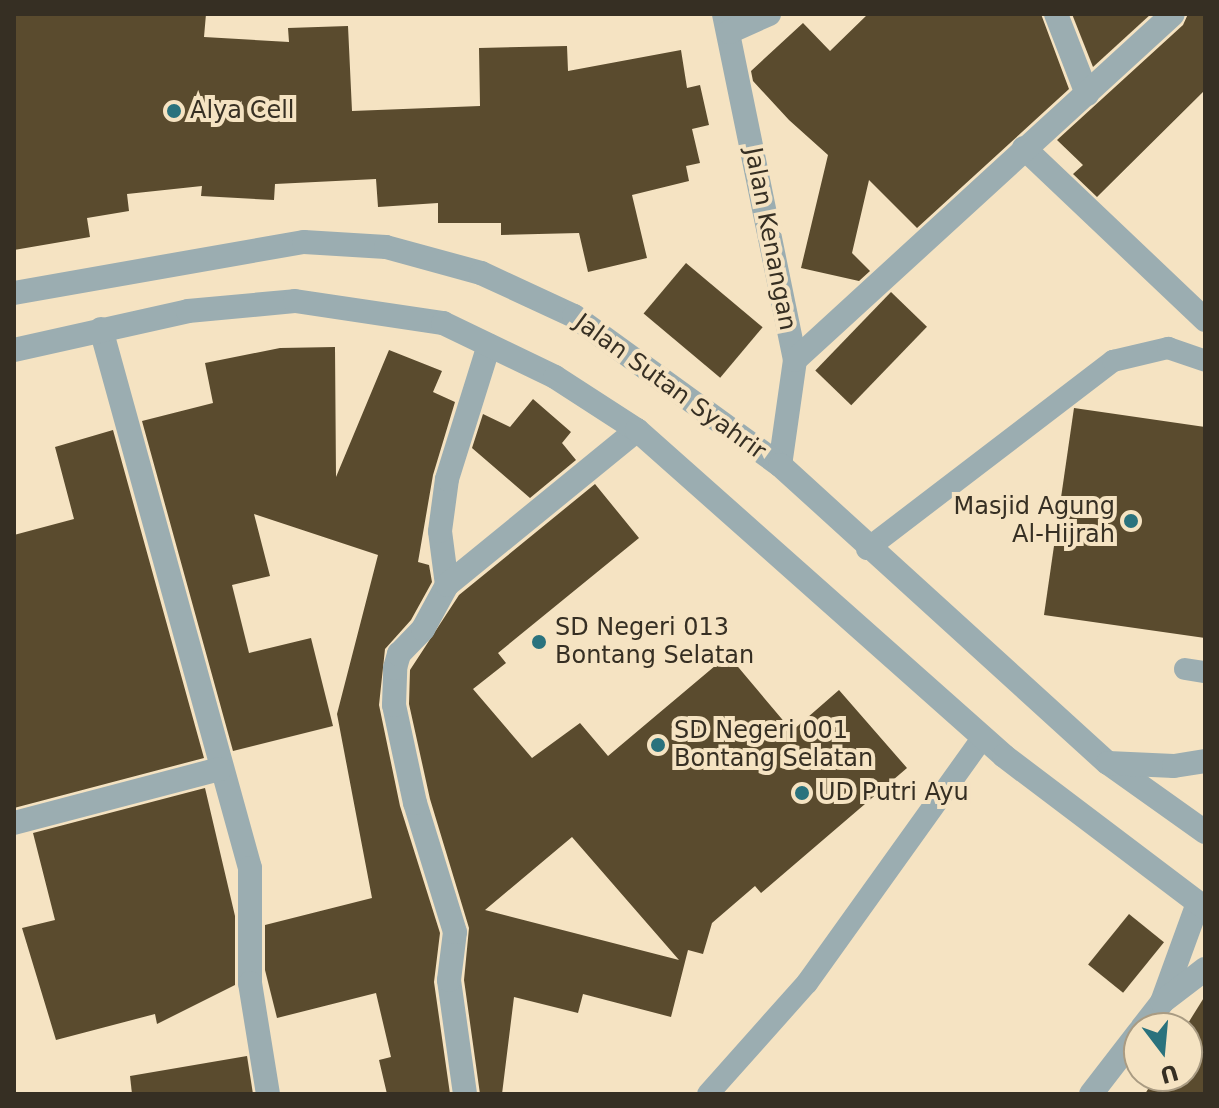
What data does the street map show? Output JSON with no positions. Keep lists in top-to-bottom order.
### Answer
{
  "streets": {
    "street": ["Jalan Kenangan", "Jalan Sutan Syahrir"]
  },
  "crossings": [
    ["Jalan Kenangan", "Jalan Sutan Syahrir"]
  ],
  "places": [
    "Alya Cell",
    "Masjid Agung Al-Hijrah",
    "SD Negeri 013 Bontang Selatan",
    "SD Negeri 001 Bontang Selatan",
    "UD Putri Ayu"
  ],
  "north": "bottom"
}
